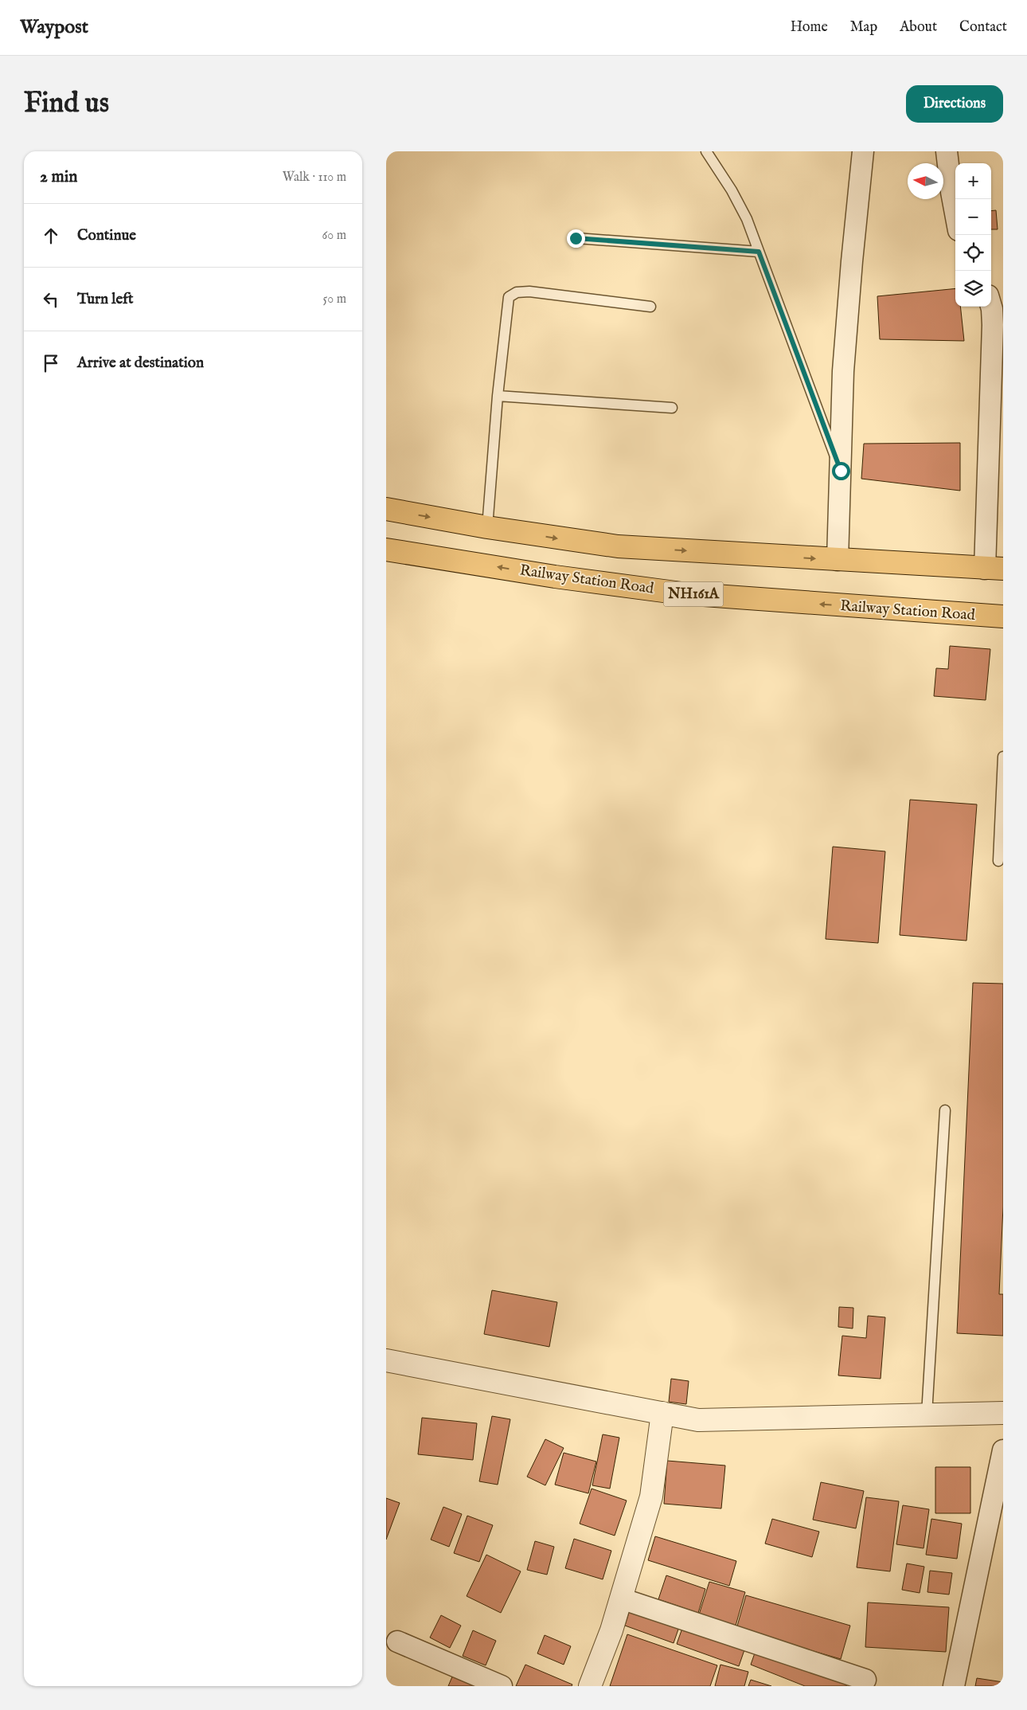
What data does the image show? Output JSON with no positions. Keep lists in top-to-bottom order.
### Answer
{
  "streets": {
    "highway": ["Railway Station Road", "NH161A"]
  },
  "north": "left",
  "page": {
    "header": "Waypost",
    "nav": [
      "Home",
      "Map",
      "About",
      "Contact"
    ],
    "buttons": "Directions",
    "title": "Find us",
    "heading": ["2 min", "Walk · 110 m"],
    "map_buttons": ["+", "−"],
    "list": [
      ["Continue", "60 m"],
      ["Turn left", "50 m"],
      "Arrive at destination"
    ]
  }
}
